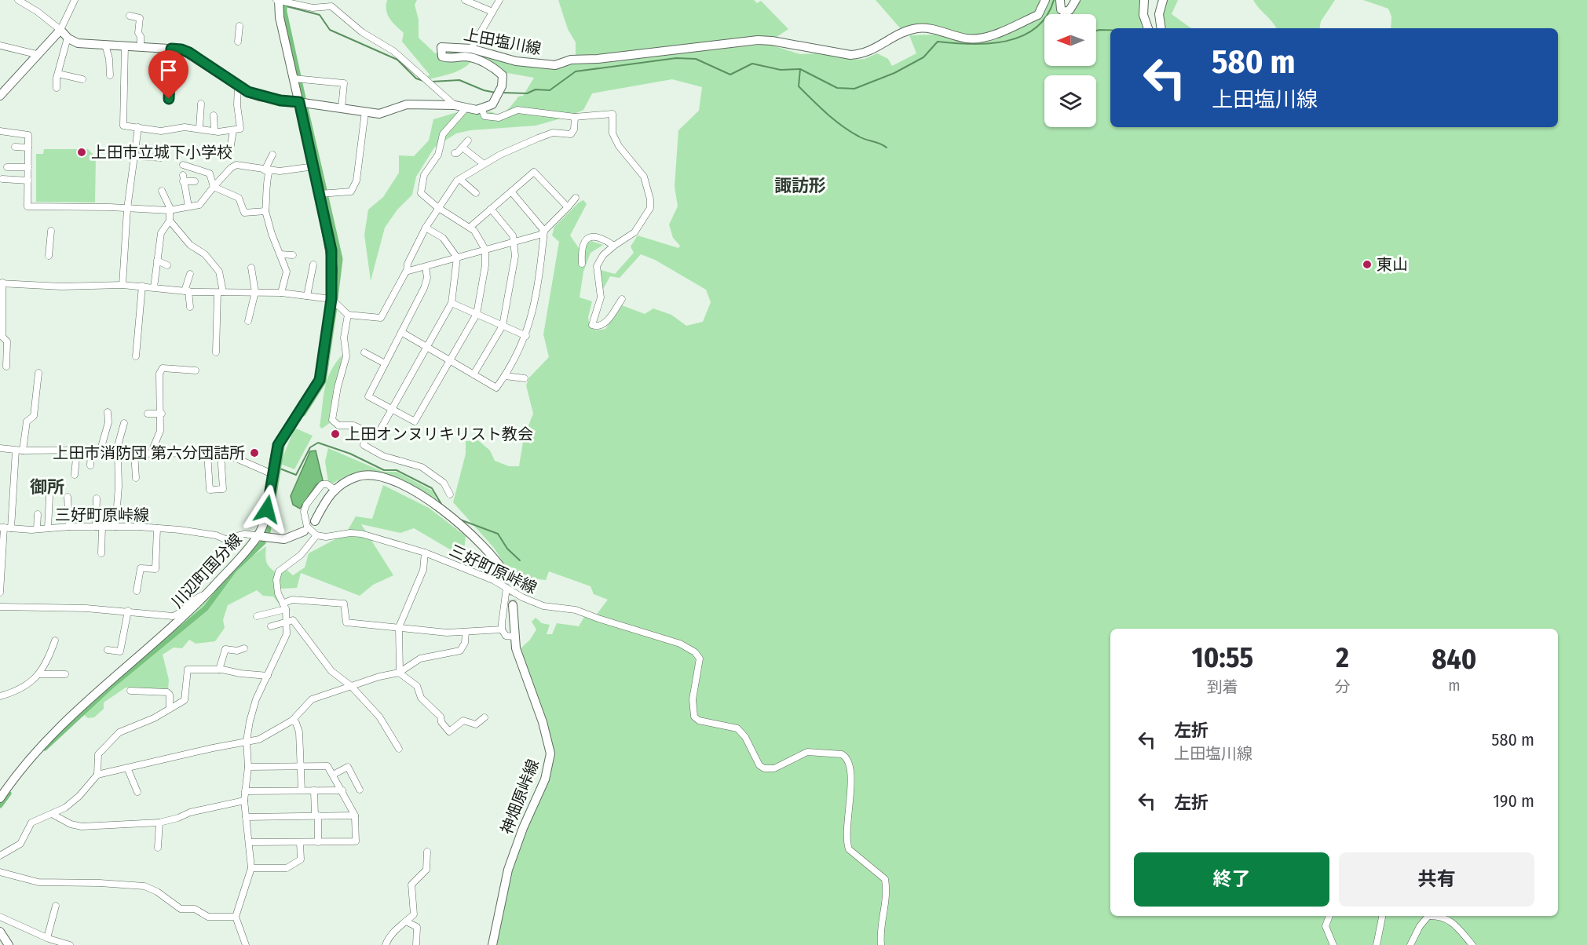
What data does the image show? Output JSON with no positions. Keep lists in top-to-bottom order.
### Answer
{
  "streets": {
    "street": [
      "上田塩川線",
      "三好町原峠線",
      "川辺町国分線",
      "神畑原峠線"
    ]
  },
  "crossings": [
    ["三好町原峠線", "川辺町国分線"]
  ],
  "districts": ["諏訪形", "御所"],
  "places": [
    "上田市立城下小学校",
    "東山",
    "上田オンヌリキリスト教会",
    "上田市消防団 第六分団詰所"
  ],
  "north": "left",
  "page": {
    "turn": ["580 m", "上田塩川線"],
    "eta": [
      "10:55",
      "到着",
      "2",
      "分",
      "840",
      "m"
    ],
    "list": [
      {
        "name": "左折",
        "note": "上田塩川線",
        "value": "580 m"
      },
      {
        "name": "左折",
        "value": "190 m"
      }
    ],
    "buttons": ["終了", "共有"]
  }
}
